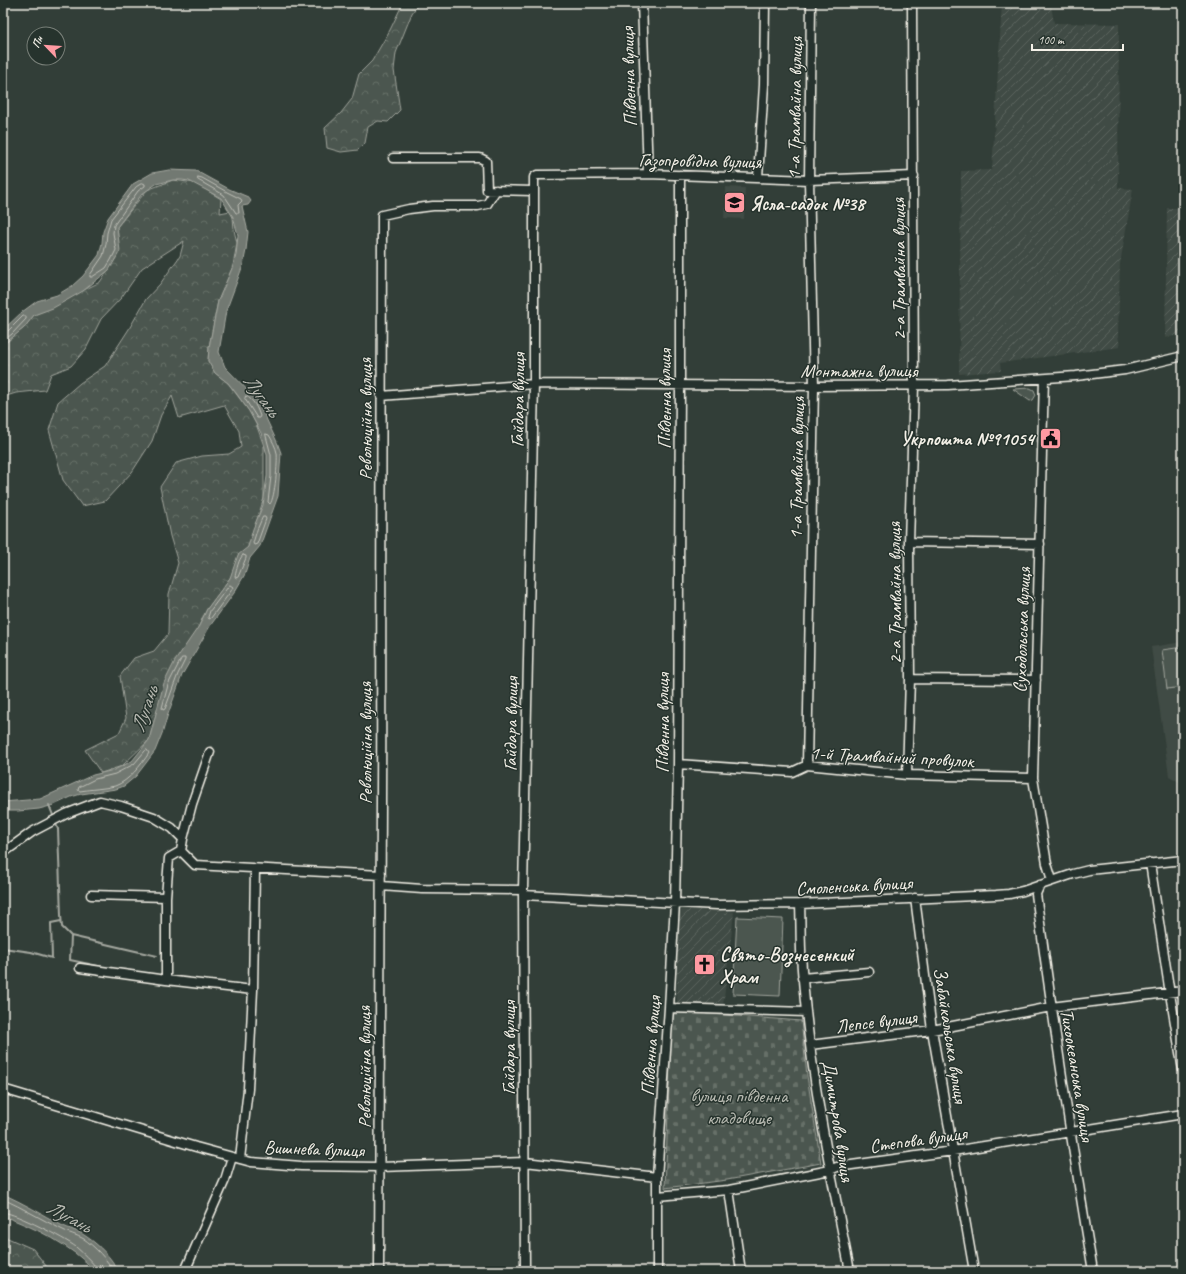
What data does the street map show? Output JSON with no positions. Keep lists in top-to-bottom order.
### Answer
{
  "streets": {
    "street": [
      "Південна вулиця",
      "1-а Трамвайна вулиця",
      "Газопровідна вулиця",
      "2-а Трамвайна вулиця",
      "Монтажна вулиця",
      "Гайдара вулиця",
      "Революційна вулиця",
      "Суходольська вулиця",
      "1-й Трамвайний провулок",
      "Смоленська вулиця",
      "Лепсе вулиця",
      "Забайкальська вулиця",
      "Тихоокеанська вулиця",
      "Димитрова вулиця",
      "Степова вулиця",
      "Вишнева вулиця"
    ]
  },
  "crossings": [
    ["Південна вулиця", "Газопровідна вулиця"],
    ["Південна вулиця", "Монтажна вулиця"],
    ["Південна вулиця", "1-й Трамвайний провулок"],
    ["Південна вулиця", "Смоленська вулиця"],
    ["Південна вулиця", "Степова вулиця"],
    ["Південна вулиця", "Вишнева вулиця"],
    ["1-а Трамвайна вулиця", "Газопровідна вулиця"],
    ["1-а Трамвайна вулиця", "Монтажна вулиця"],
    ["1-а Трамвайна вулиця", "1-й Трамвайний провулок"],
    ["Газопровідна вулиця", "2-а Трамвайна вулиця"],
    ["Газопровідна вулиця", "Гайдара вулиця"],
    ["2-а Трамвайна вулиця", "Монтажна вулиця"],
    ["2-а Трамвайна вулиця", "1-й Трамвайний провулок"],
    ["Монтажна вулиця", "Гайдара вулиця"],
    ["Монтажна вулиця", "Революційна вулиця"],
    ["Монтажна вулиця", "Суходольська вулиця"],
    ["Гайдара вулиця", "Смоленська вулиця"],
    ["Гайдара вулиця", "Вишнева вулиця"],
    ["Революційна вулиця", "Смоленська вулиця"],
    ["Революційна вулиця", "Вишнева вулиця"],
    ["Суходольська вулиця", "1-й Трамвайний провулок"],
    ["Суходольська вулиця", "Смоленська вулиця"],
    ["Смоленська вулиця", "Забайкальська вулиця"],
    ["Смоленська вулиця", "Тихоокеанська вулиця"],
    ["Смоленська вулиця", "Димитрова вулиця"],
    ["Лепсе вулиця", "Забайкальська вулиця"],
    ["Лепсе вулиця", "Тихоокеанська вулиця"],
    ["Лепсе вулиця", "Димитрова вулиця"],
    ["Забайкальська вулиця", "Степова вулиця"],
    ["Тихоокеанська вулиця", "Степова вулиця"],
    ["Димитрова вулиця", "Степова вулиця"]
  ],
  "water": ["Лугань"],
  "parks": ["вулиця південна кладовище"],
  "places": {
    "school or university": ["Ясла-садок №38"],
    "public building": ["Укрпошта №91054"],
    "church": ["Свято-Вознесенкий Храм"]
  },
  "scale_bar": "100 m",
  "north": "top left"
}
